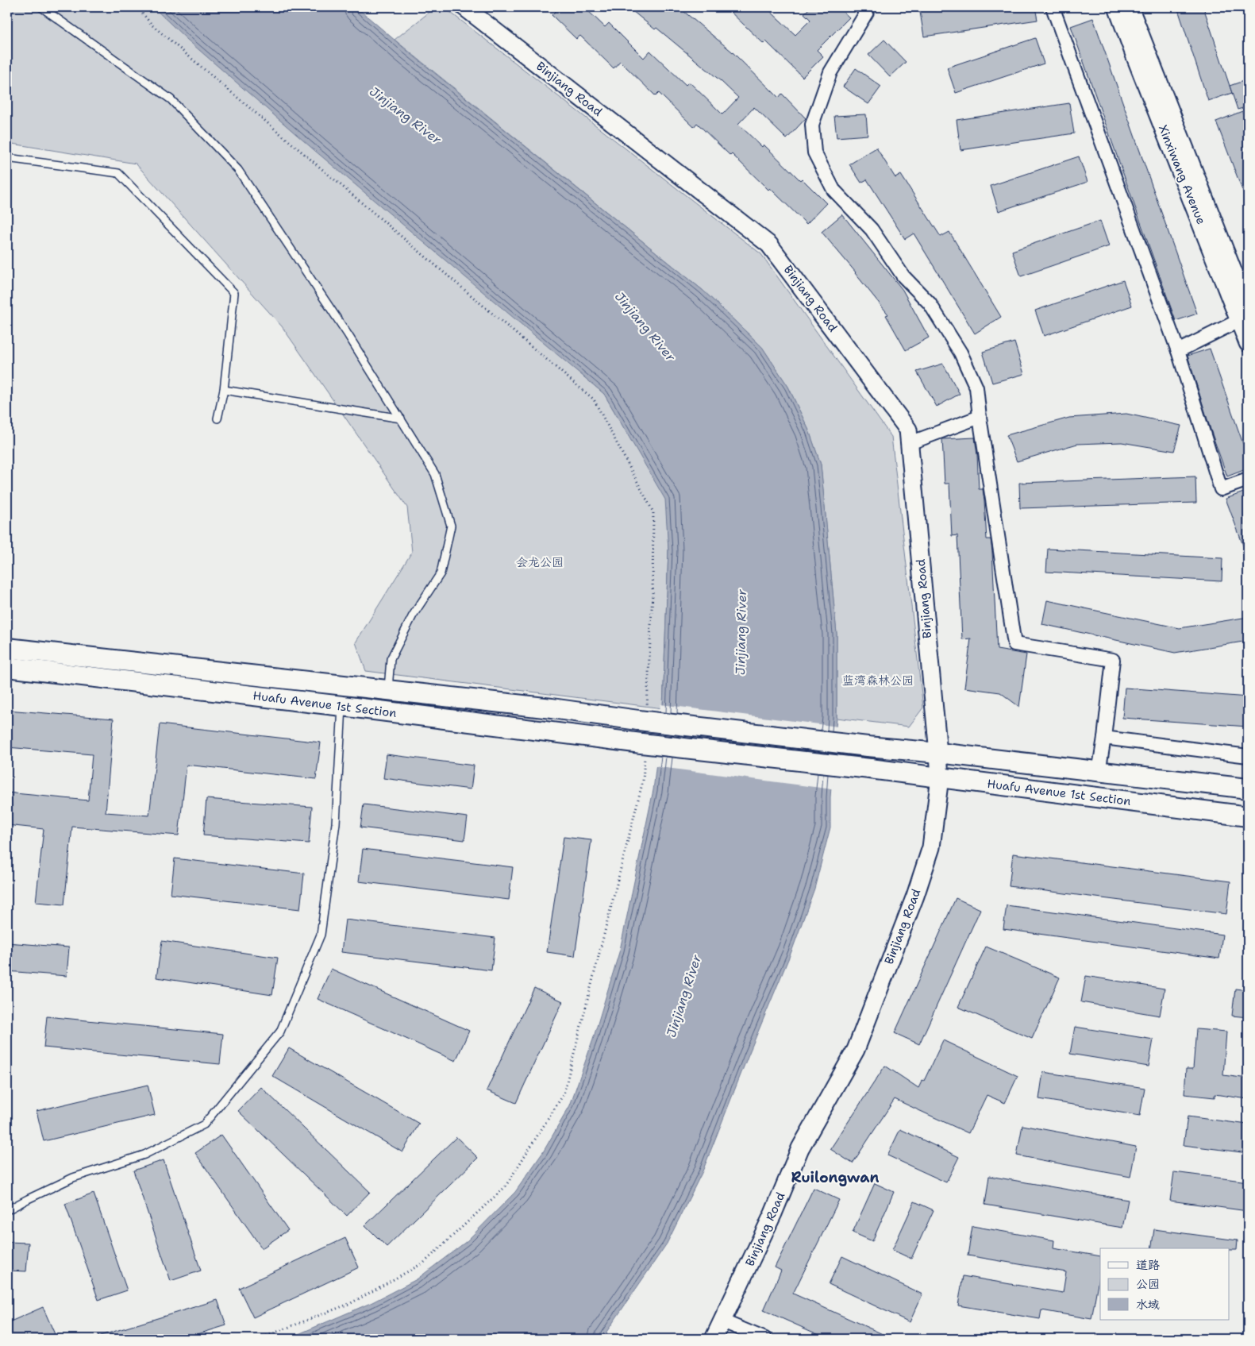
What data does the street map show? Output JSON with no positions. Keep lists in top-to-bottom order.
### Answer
{
  "streets": {
    "main road": ["Huafu Avenue 1st Section"],
    "street": ["Binjiang Road", "Xinxiwang Avenue"]
  },
  "crossings": [
    ["Binjiang Road", "Huafu Avenue 1st Section"]
  ],
  "districts": ["Ruilongwan"],
  "water": ["Jinjiang River"],
  "parks": ["会龙公园", "蓝湾森林公园"],
  "legend": ["道路", "公园", "水域"]
}
